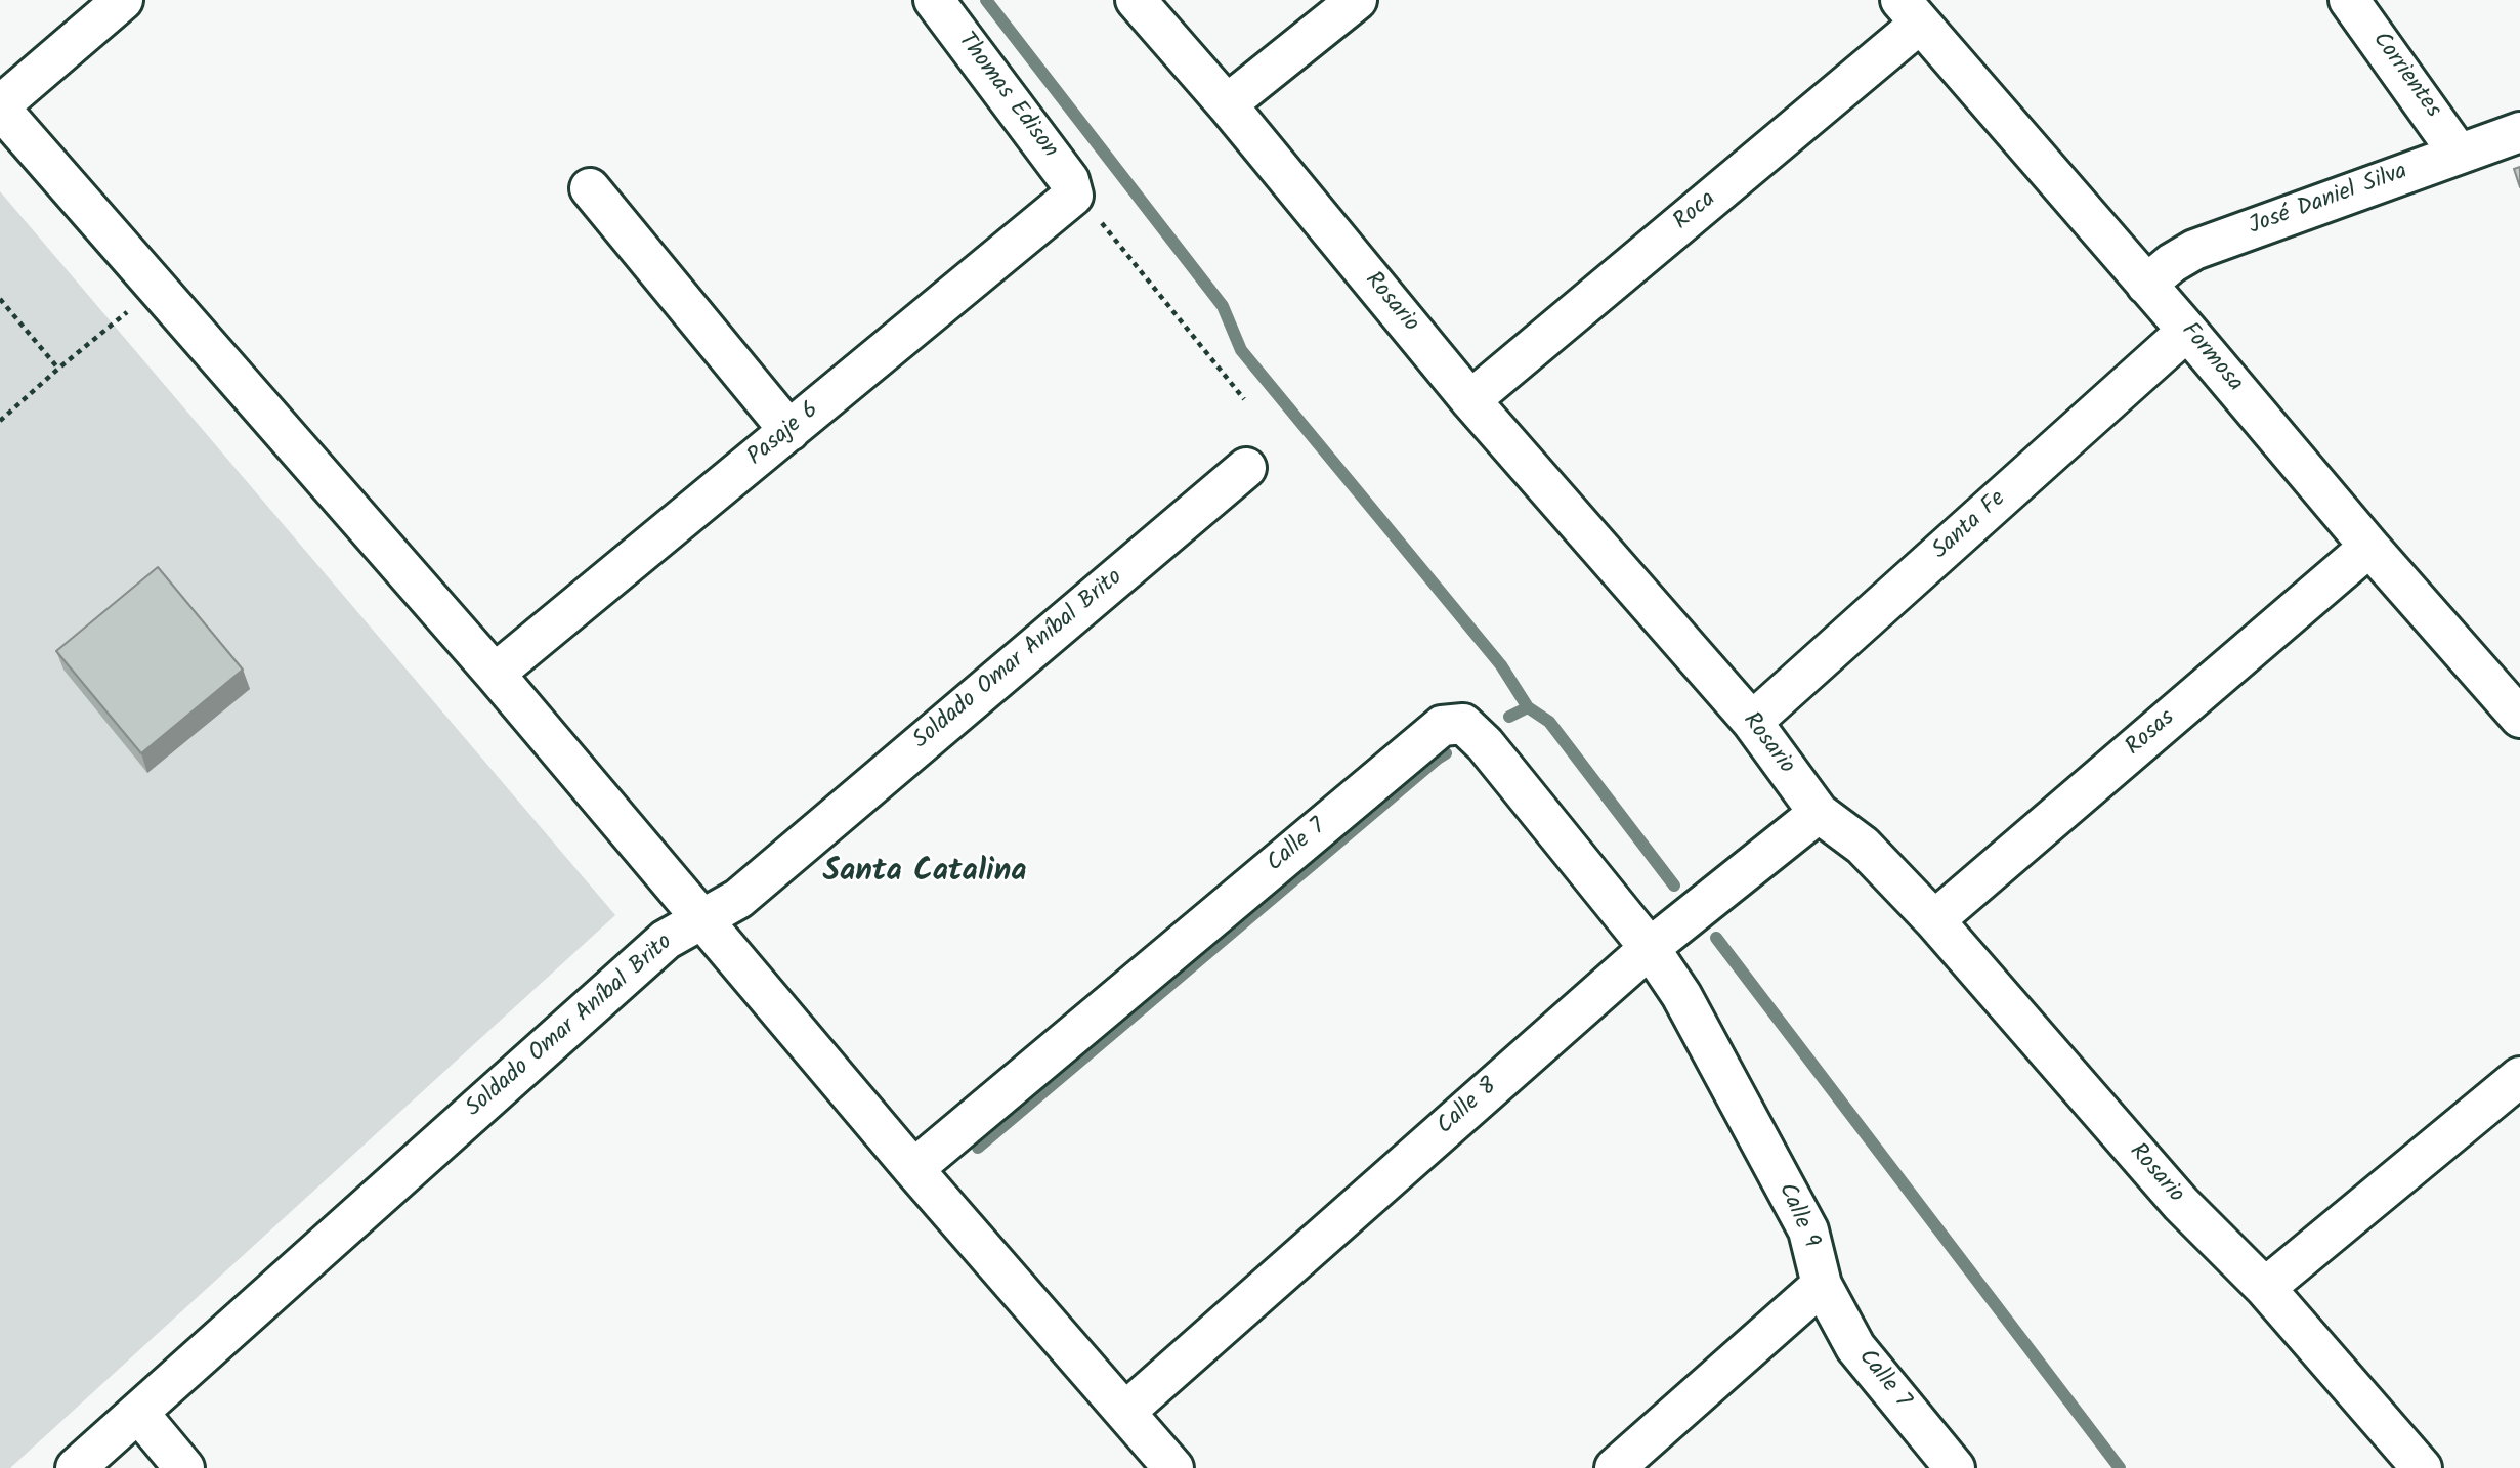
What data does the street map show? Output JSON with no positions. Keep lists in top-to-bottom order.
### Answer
{
  "streets": {
    "street": [
      "Corrientes",
      "Thomas Edison",
      "José Daniel Silva",
      "Roca",
      "Rosario",
      "Formosa",
      "Pasaje 6",
      "Santa Fe",
      "Soldado Omar Aníbal Brito",
      "Rosas",
      "Calle 7",
      "Calle 8",
      "Calle 9"
    ]
  },
  "crossings": [
    ["Corrientes", "José Daniel Silva"],
    ["Thomas Edison", "Pasaje 6"],
    ["José Daniel Silva", "Formosa"],
    ["Roca", "Rosario"],
    ["Roca", "Formosa"],
    ["Rosario", "Santa Fe"],
    ["Rosario", "Rosas"],
    ["Rosario", "Calle 8"],
    ["Formosa", "Santa Fe"],
    ["Formosa", "Rosas"],
    ["Calle 7", "Calle 8"],
    ["Calle 7", "Calle 9"],
    ["Calle 8", "Calle 9"]
  ],
  "districts": ["Santa Catalina"]
}
